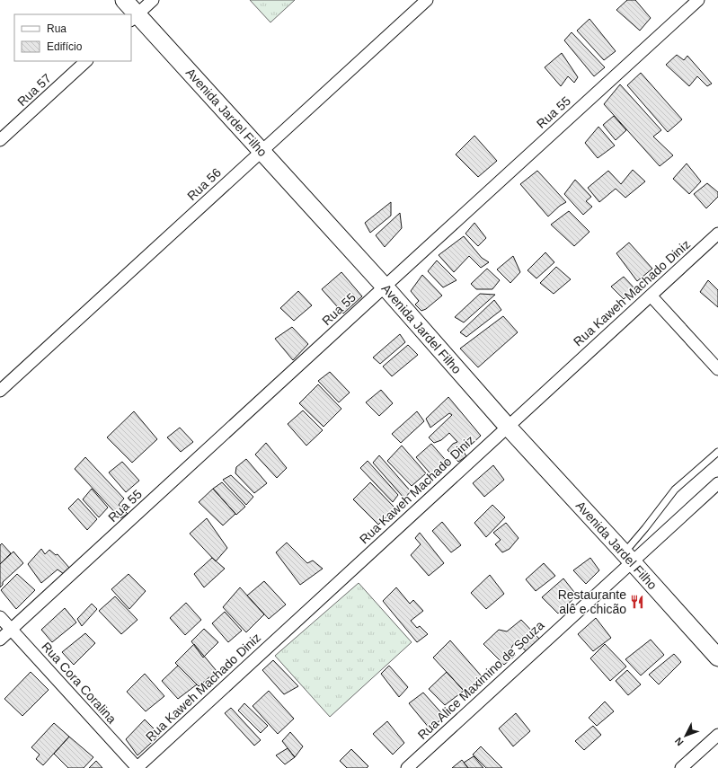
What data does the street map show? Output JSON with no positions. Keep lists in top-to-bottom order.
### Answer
{
  "streets": {
    "main road": ["Avenida Jardel Filho"],
    "street": [
      "Rua 57",
      "Rua 55",
      "Rua 56",
      "Rua Kaweh Machado Diniz",
      "Rua Alice Maximino de Souza",
      "Rua Cora Coralina"
    ]
  },
  "crossings": [
    ["Avenida Jardel Filho", "Rua 55"],
    ["Avenida Jardel Filho", "Rua 56"],
    ["Avenida Jardel Filho", "Rua Kaweh Machado Diniz"],
    ["Avenida Jardel Filho", "Rua Alice Maximino de Souza"],
    ["Rua 55", "Rua Cora Coralina"],
    ["Rua Kaweh Machado Diniz", "Rua Cora Coralina"]
  ],
  "places": {
    "restaurant": ["Restaurante alê e chicão"]
  },
  "legend": ["Rua", "Edifício"],
  "north": "bottom left"
}
